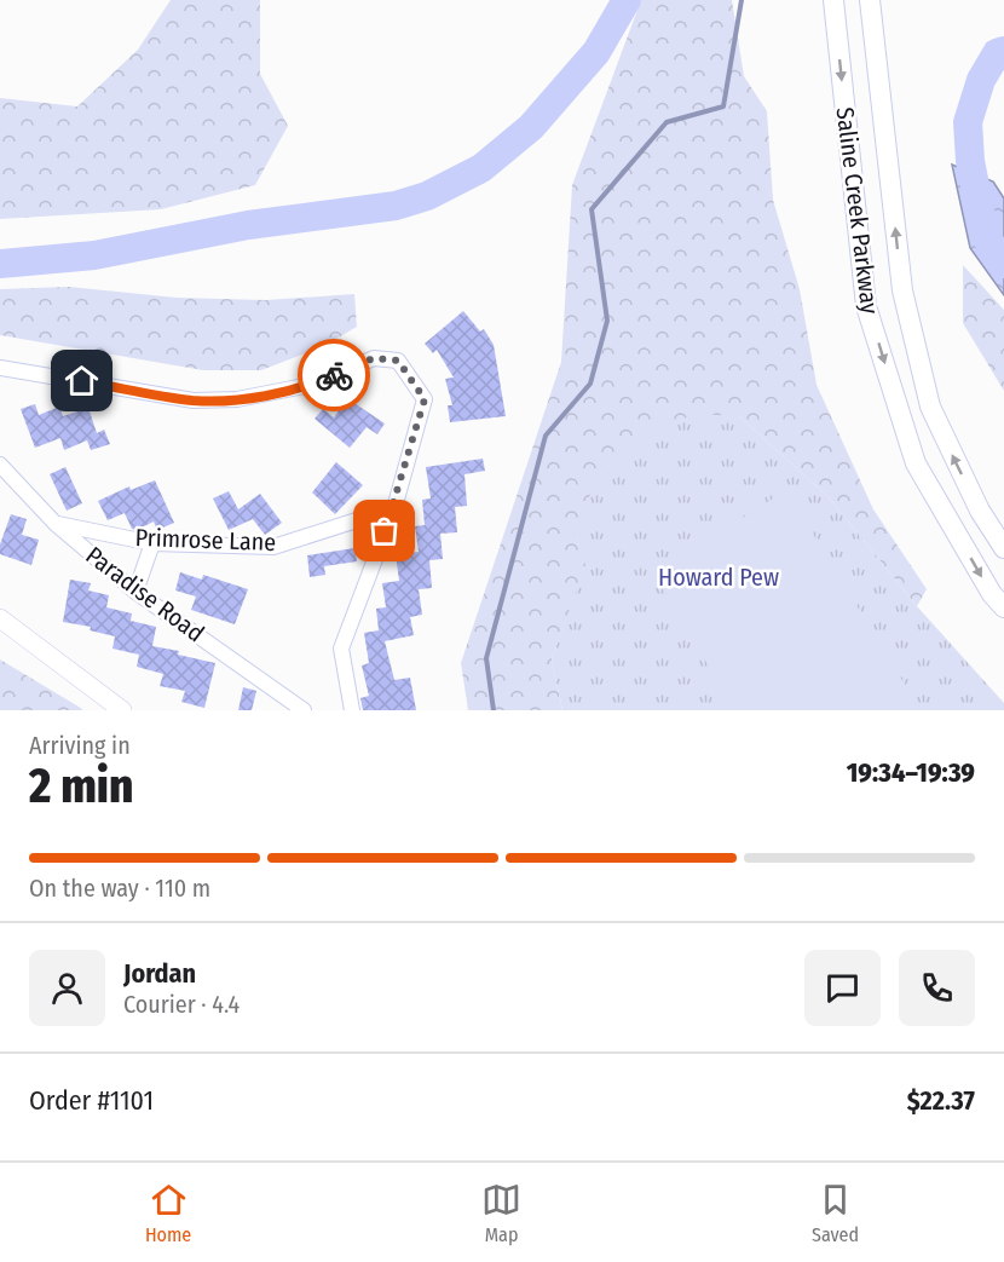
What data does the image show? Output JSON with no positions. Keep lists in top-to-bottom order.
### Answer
{
  "streets": {
    "main road": ["Saline Creek Parkway"],
    "street": ["Primrose Lane", "Paradise Road"]
  },
  "crossings": [
    ["Primrose Lane", "Paradise Road"]
  ],
  "parks": ["Howard Pew"],
  "page": {
    "heading": ["2 min", "Arriving in", "19:34–19:39"],
    "panel": [
      "Jordan",
      "Courier · 4.4",
      "Order #1101",
      "$22.37"
    ],
    "bar": "On the way · 110 m",
    "tabs": ["Home", "Map", "Saved"]
  }
}
